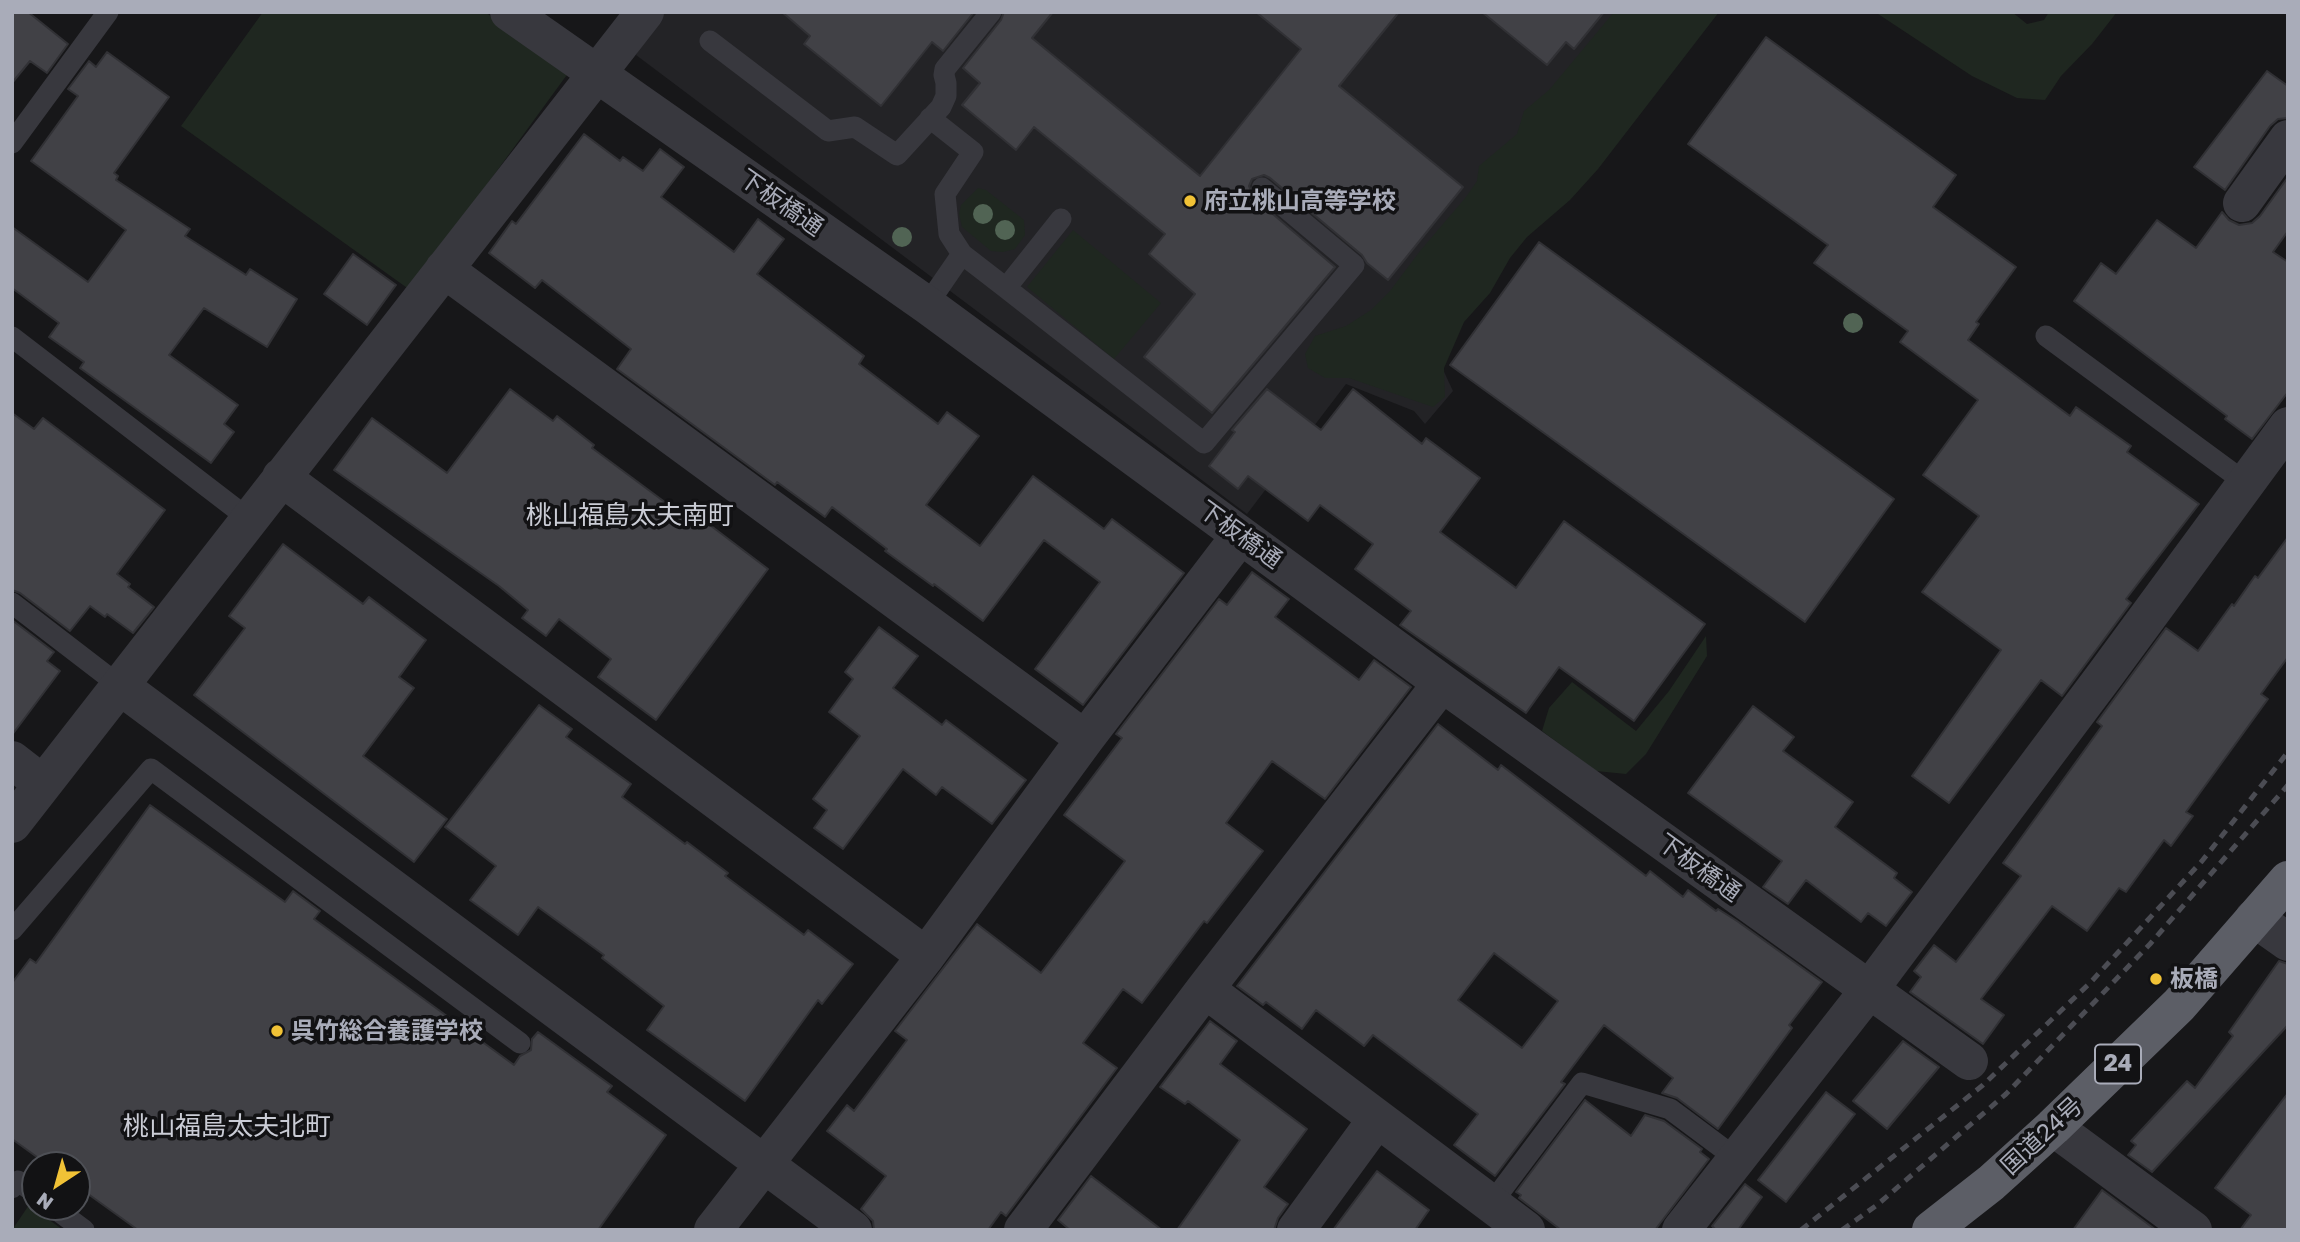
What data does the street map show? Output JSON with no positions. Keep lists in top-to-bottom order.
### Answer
{
  "streets": {
    "highway": ["24", "国道24号"],
    "street": ["下板橋通"]
  },
  "districts": ["桃山福島太夫南町", "桃山福島太夫北町"],
  "places": ["府立桃山高等学校", "板橋", "呉竹総合養護学校"],
  "north": "bottom left"
}
